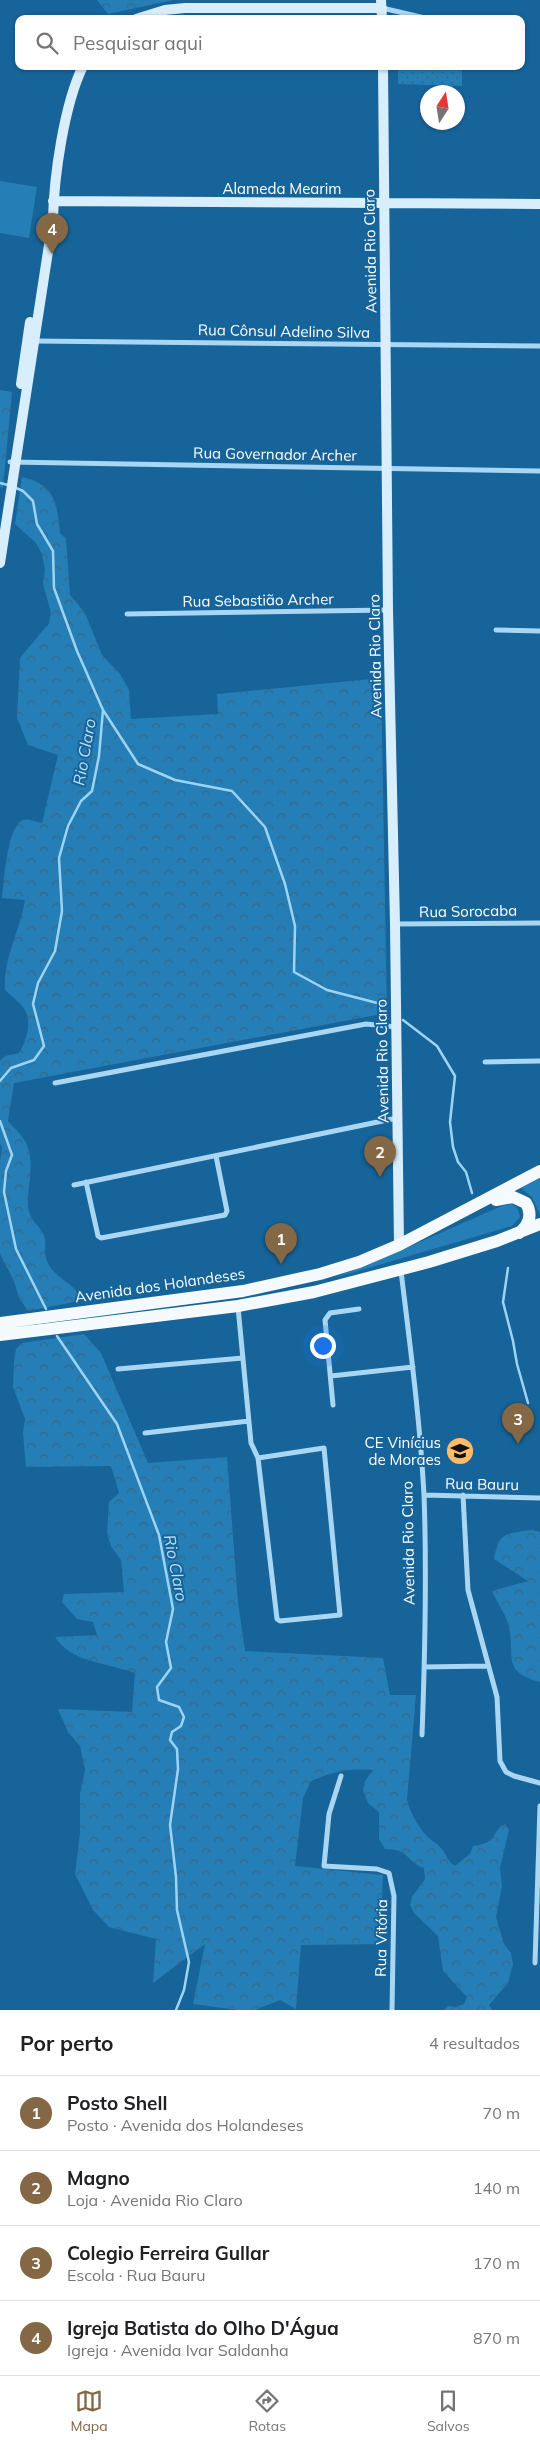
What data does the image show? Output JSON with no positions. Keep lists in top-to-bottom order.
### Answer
{
  "streets": {
    "main road": ["Avenida dos Holandeses"],
    "street": [
      "Alameda Mearim",
      "Avenida Rio Claro",
      "Rua Cônsul Adelino Silva",
      "Rua Governador Archer",
      "Rua Sebastião Archer",
      "Rua Sorocaba",
      "Rua Bauru",
      "Rua Vitória"
    ]
  },
  "crossings": [
    ["Alameda Mearim", "Avenida Rio Claro"],
    ["Avenida Rio Claro", "Rua Cônsul Adelino Silva"],
    ["Avenida Rio Claro", "Rua Governador Archer"],
    ["Avenida Rio Claro", "Rua Sebastião Archer"],
    ["Avenida Rio Claro", "Rua Sorocaba"],
    ["Avenida Rio Claro", "Avenida dos Holandeses"],
    ["Avenida Rio Claro", "Rua Bauru"]
  ],
  "water": ["Rio Claro"],
  "places": {
    "school or university": ["CE Vinícius de Moraes"]
  },
  "north": "top",
  "page": {
    "search": "Pesquisar aqui",
    "pins": [
      "4",
      "2",
      "1",
      "3"
    ],
    "heading": ["Por perto", "4 resultados"],
    "list": [
      {
        "mark": "1",
        "name": "Posto Shell",
        "note": "Posto · Avenida dos Holandeses",
        "value": "70 m"
      },
      {
        "mark": "2",
        "name": "Magno",
        "note": "Loja · Avenida Rio Claro",
        "value": "140 m"
      },
      {
        "mark": "3",
        "name": "Colegio Ferreira Gullar",
        "note": "Escola · Rua Bauru",
        "value": "170 m"
      },
      {
        "mark": "4",
        "name": "Igreja Batista do Olho D'Água",
        "note": "Igreja · Avenida Ivar Saldanha",
        "value": "870 m"
      }
    ],
    "nav": ["Mapa", "Rotas", "Salvos"]
  }
}
